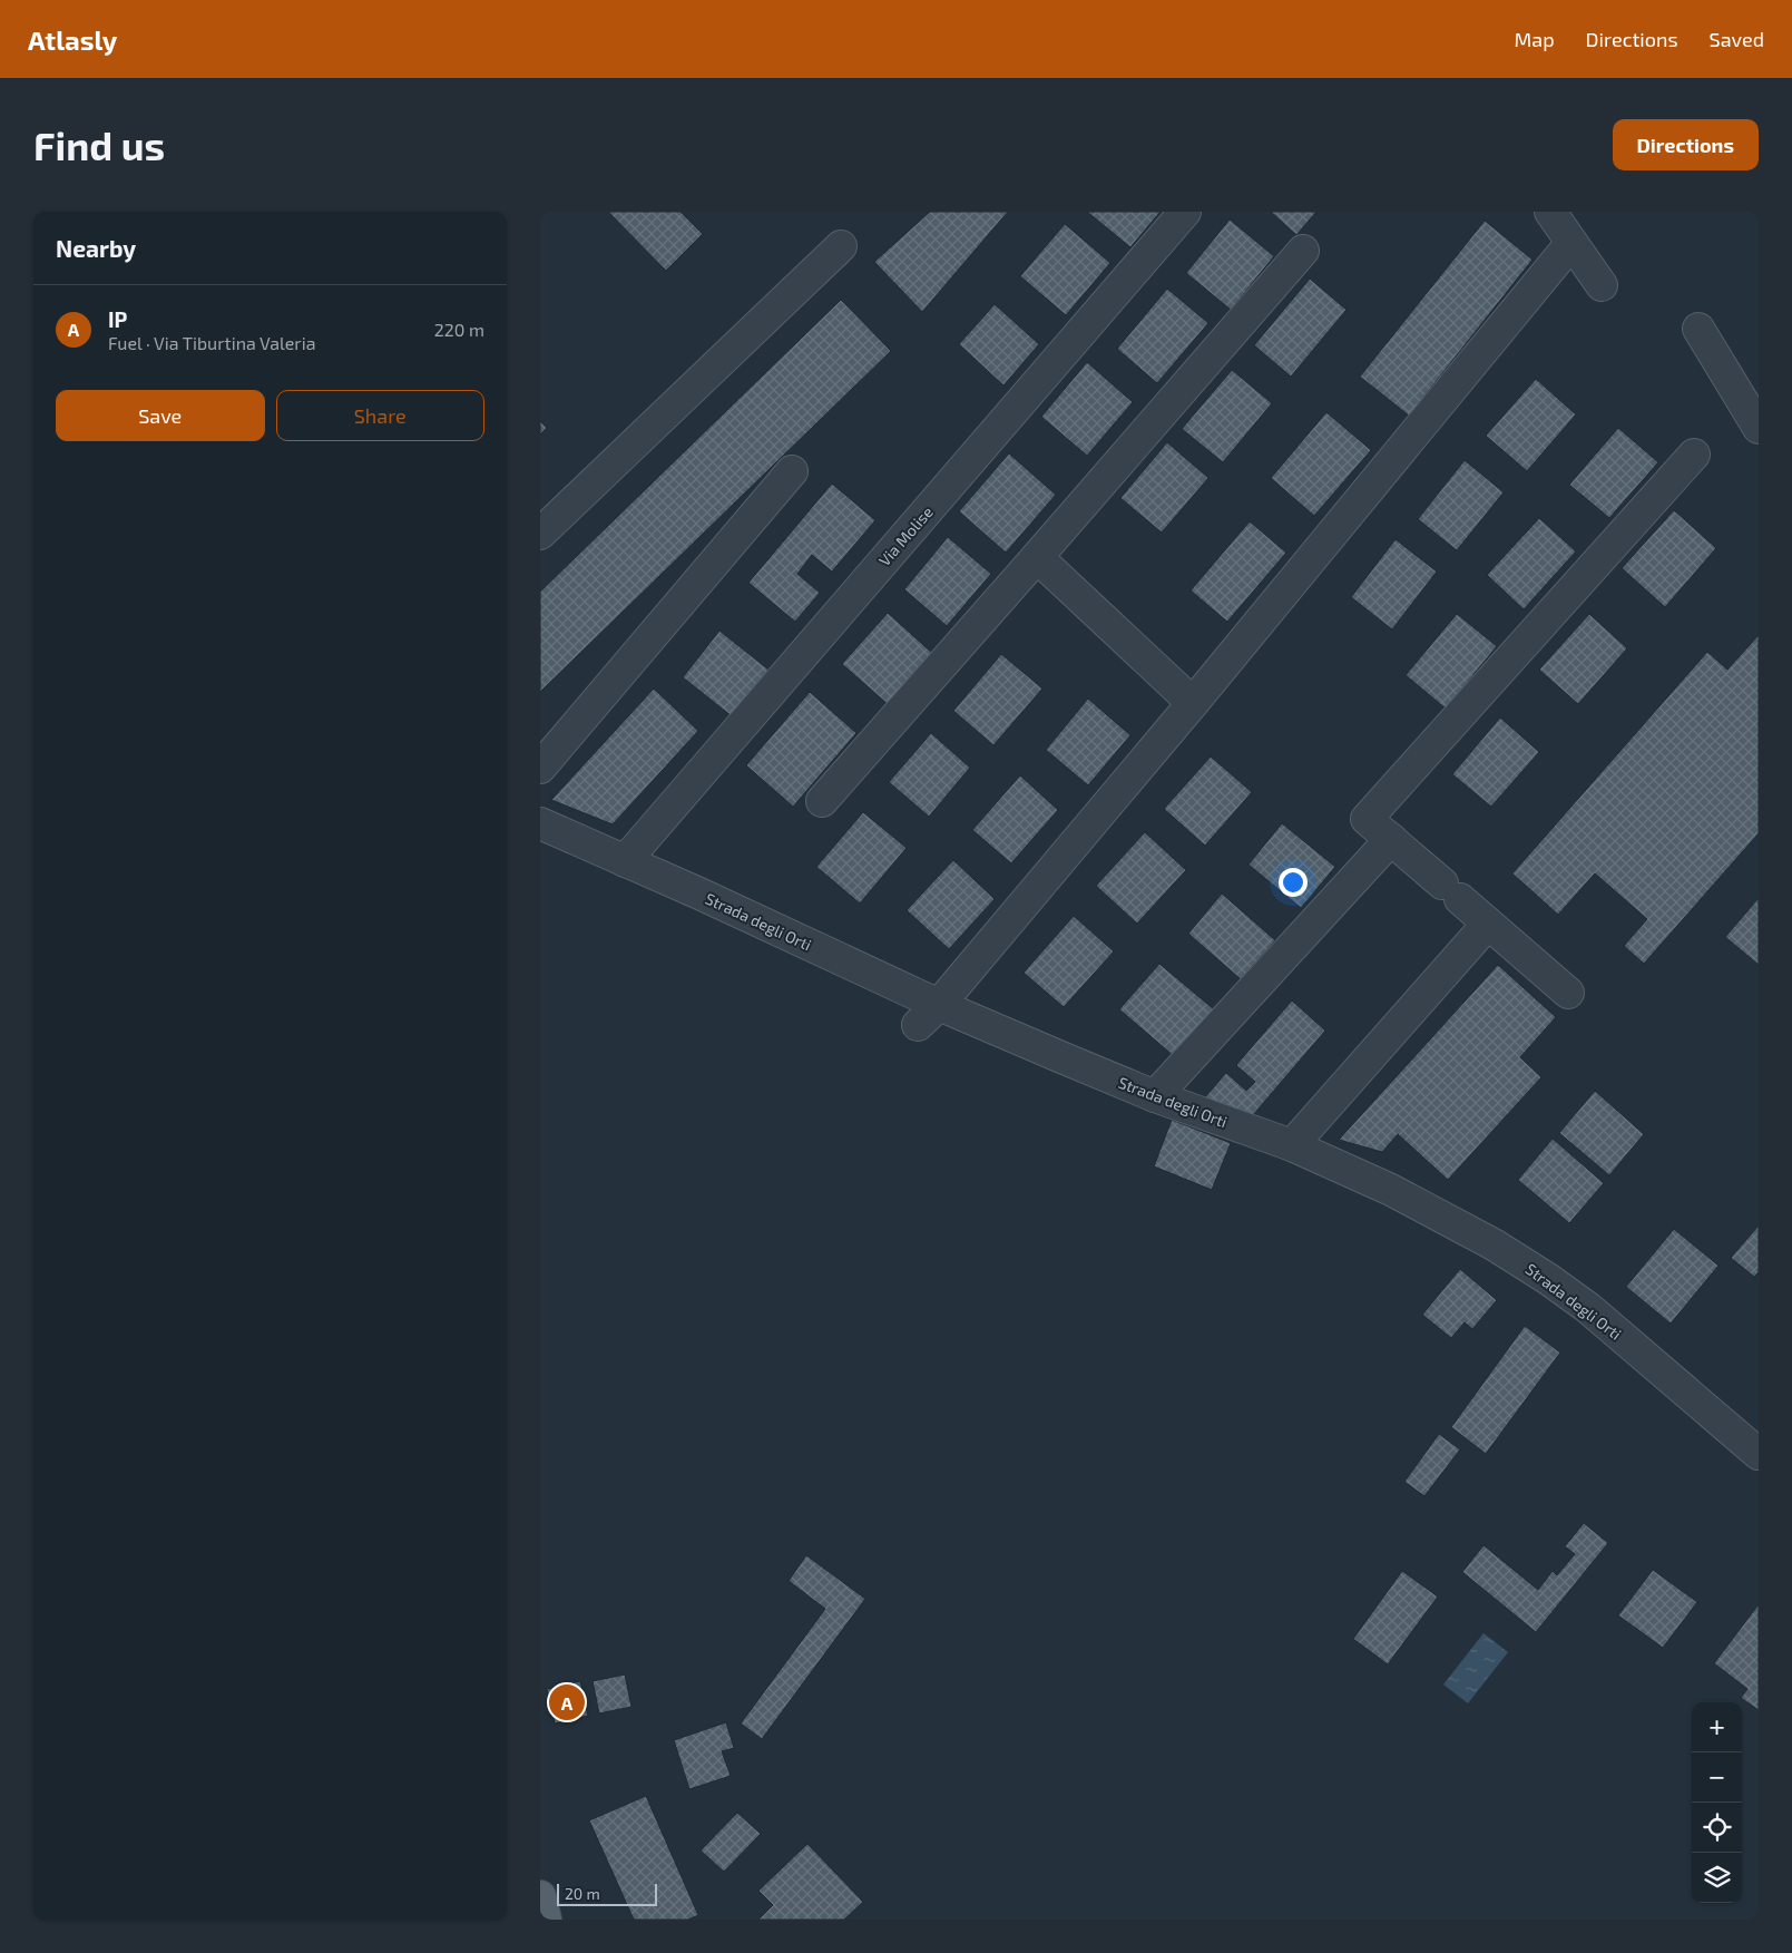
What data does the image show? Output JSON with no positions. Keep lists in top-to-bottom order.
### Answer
{
  "streets": {
    "street": ["Via Molise", "Strada degli Orti"]
  },
  "crossings": [
    ["Via Molise", "Strada degli Orti"]
  ],
  "scale_bar": "20 m",
  "page": {
    "header": "Atlasly",
    "nav": ["Map", "Directions", "Saved"],
    "buttons": [
      "Directions",
      ["Save", "Share"]
    ],
    "title": "Find us",
    "heading": "Nearby",
    "list": [
      {
        "mark": "A",
        "name": "IP",
        "note": "Fuel · Via Tiburtina Valeria",
        "value": "220 m"
      }
    ],
    "pins": "A",
    "map_buttons": ["+", "−"],
    "scale": "20 m"
  }
}
